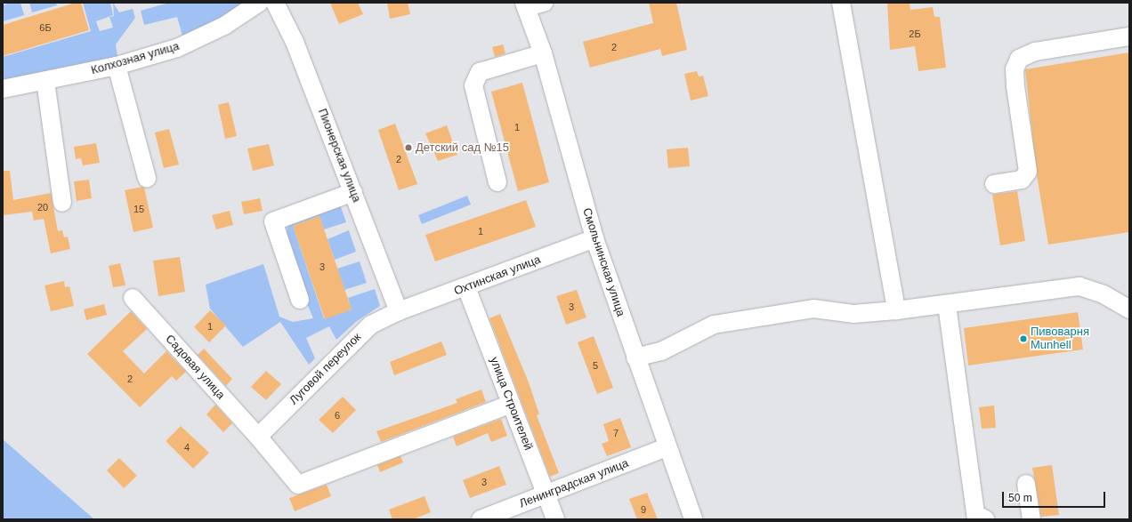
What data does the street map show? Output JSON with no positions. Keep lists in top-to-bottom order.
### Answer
{
  "streets": {
    "street": [
      "Колхозная улица",
      "Пионерская улица",
      "Смольнинская улица",
      "Охтинская улица",
      "Садовая улица",
      "Луговой переулок",
      "улица Строителей",
      "Ленинградская улица"
    ]
  },
  "crossings": [
    ["Пионерская улица", "Охтинская улица"],
    ["Пионерская улица", "Луговой переулок"],
    ["Смольнинская улица", "Охтинская улица"],
    ["Смольнинская улица", "Ленинградская улица"],
    ["Охтинская улица", "Луговой переулок"],
    ["Охтинская улица", "улица Строителей"],
    ["Садовая улица", "Луговой переулок"],
    ["Садовая улица", "улица Строителей"],
    ["улица Строителей", "Ленинградская улица"]
  ],
  "places": ["Детский сад №15", "Пивоварня Munhell"],
  "house_numbers": [
    "6Б",
    "2Б",
    "2",
    "1",
    "2",
    "20",
    "15",
    "1",
    "3",
    "3",
    "1",
    "5",
    "2",
    "6",
    "7",
    "4",
    "3",
    "9"
  ],
  "scale_bar": "50 m"
}
